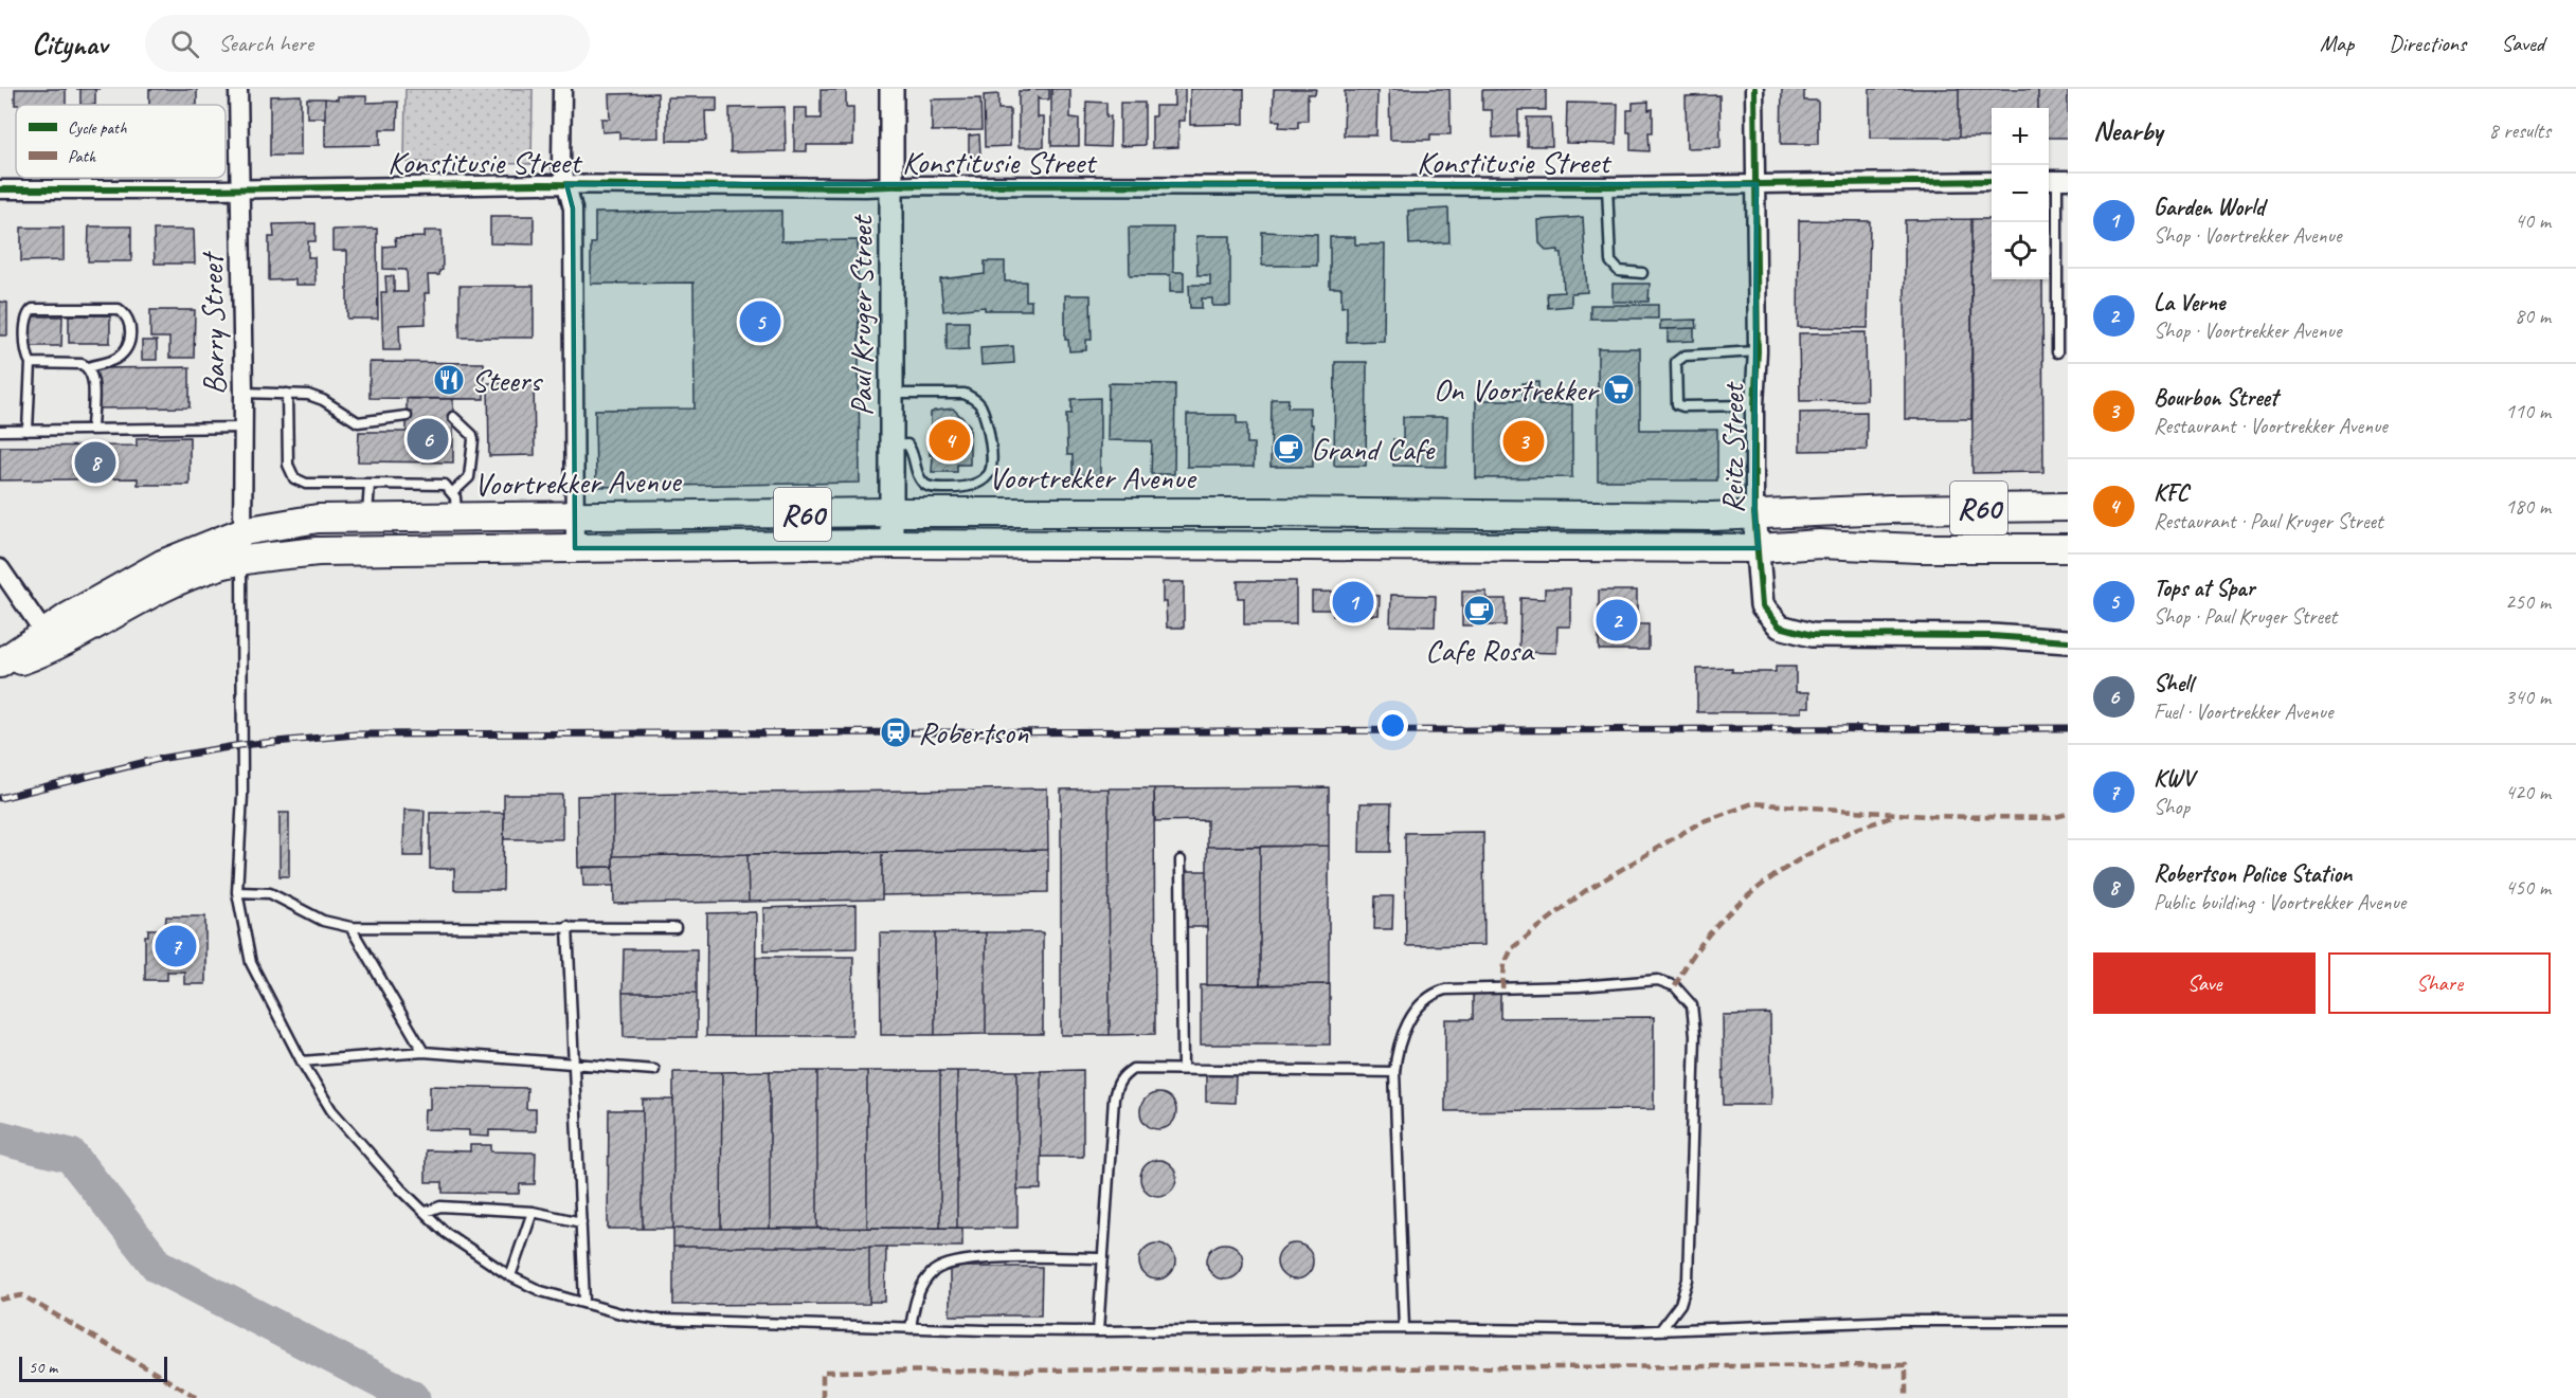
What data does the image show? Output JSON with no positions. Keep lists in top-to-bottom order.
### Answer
{
  "streets": {
    "main road": ["Voortrekker Avenue", "R60"],
    "street": [
      "Konstitusie Street",
      "Paul Kruger Street",
      "Barry Street",
      "Reitz Street"
    ]
  },
  "crossings": [
    ["Konstitusie Street", "Paul Kruger Street"],
    ["Konstitusie Street", "Barry Street"],
    ["Konstitusie Street", "Reitz Street"],
    ["Paul Kruger Street", "Voortrekker Avenue"],
    ["Barry Street", "Voortrekker Avenue"],
    ["Reitz Street", "Voortrekker Avenue"]
  ],
  "places": {
    "restaurant": ["Steers"],
    "supermarket": ["On Voortrekker"],
    "cafe": ["Grand Cafe", "Cafe Rosa"],
    "station": ["Robertson"]
  },
  "legend": ["Cycle path", "Path"],
  "scale_bar": "50 m",
  "page": {
    "header": "Citynav",
    "search": "Search here",
    "nav": ["Map", "Directions", "Saved"],
    "heading": ["Nearby", "8 results"],
    "map_buttons": ["+", "−"],
    "list": [
      {
        "mark": "1",
        "name": "Garden World",
        "note": "Shop · Voortrekker Avenue",
        "value": "40 m"
      },
      {
        "mark": "2",
        "name": "La Verne",
        "note": "Shop · Voortrekker Avenue",
        "value": "80 m"
      },
      {
        "mark": "3",
        "name": "Bourbon Street",
        "note": "Restaurant · Voortrekker Avenue",
        "value": "110 m"
      },
      {
        "mark": "4",
        "name": "KFC",
        "note": "Restaurant · Paul Kruger Street",
        "value": "180 m"
      },
      {
        "mark": "5",
        "name": "Tops at Spar",
        "note": "Shop · Paul Kruger Street",
        "value": "250 m"
      },
      {
        "mark": "6",
        "name": "Shell",
        "note": "Fuel · Voortrekker Avenue",
        "value": "340 m"
      },
      {
        "mark": "7",
        "name": "KWV",
        "note": "Shop",
        "value": "420 m"
      },
      {
        "mark": "8",
        "name": "Robertson Police Station",
        "note": "Public building · Voortrekker Avenue",
        "value": "450 m"
      }
    ],
    "pins": [
      "5",
      "6",
      "4",
      "3",
      "8",
      "1",
      "2",
      "7"
    ],
    "buttons": ["Save", "Share"],
    "scale": "50 m"
  }
}
